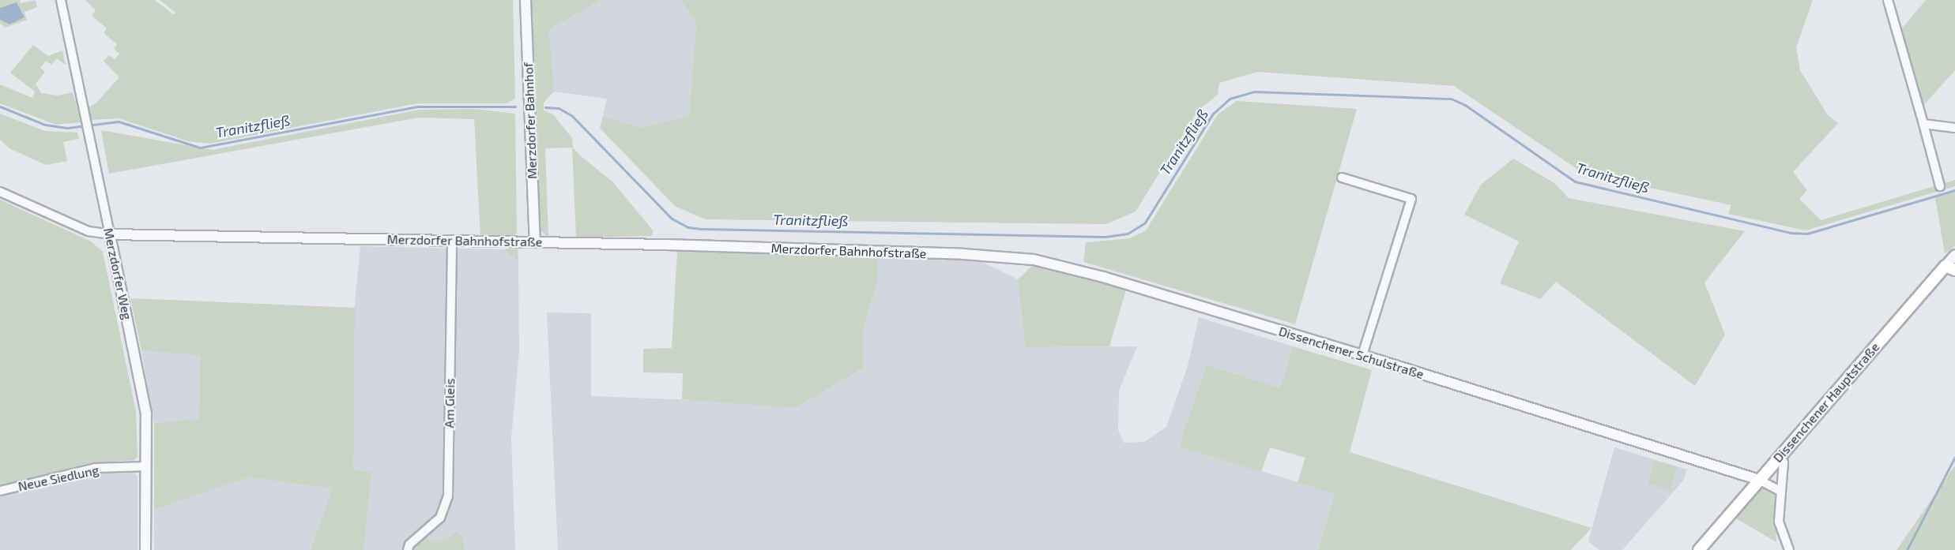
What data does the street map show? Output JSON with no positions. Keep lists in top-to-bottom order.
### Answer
{
  "streets": {
    "main road": ["Dissenchener Hauptstraße"],
    "street": [
      "Merzdorfer Bahnhof",
      "Merzdorfer Bahnhofstraße",
      "Merzdorfer Weg",
      "Dissenchener Schulstraße",
      "Am Gleis",
      "Neue Siedlung"
    ]
  },
  "crossings": [
    ["Merzdorfer Bahnhof", "Merzdorfer Bahnhofstraße"],
    ["Merzdorfer Bahnhofstraße", "Merzdorfer Weg"],
    ["Merzdorfer Bahnhofstraße", "Dissenchener Schulstraße"],
    ["Merzdorfer Bahnhofstraße", "Am Gleis"],
    ["Merzdorfer Weg", "Neue Siedlung"],
    ["Dissenchener Schulstraße", "Dissenchener Hauptstraße"]
  ],
  "water": ["Tranitzfließ"]
}
